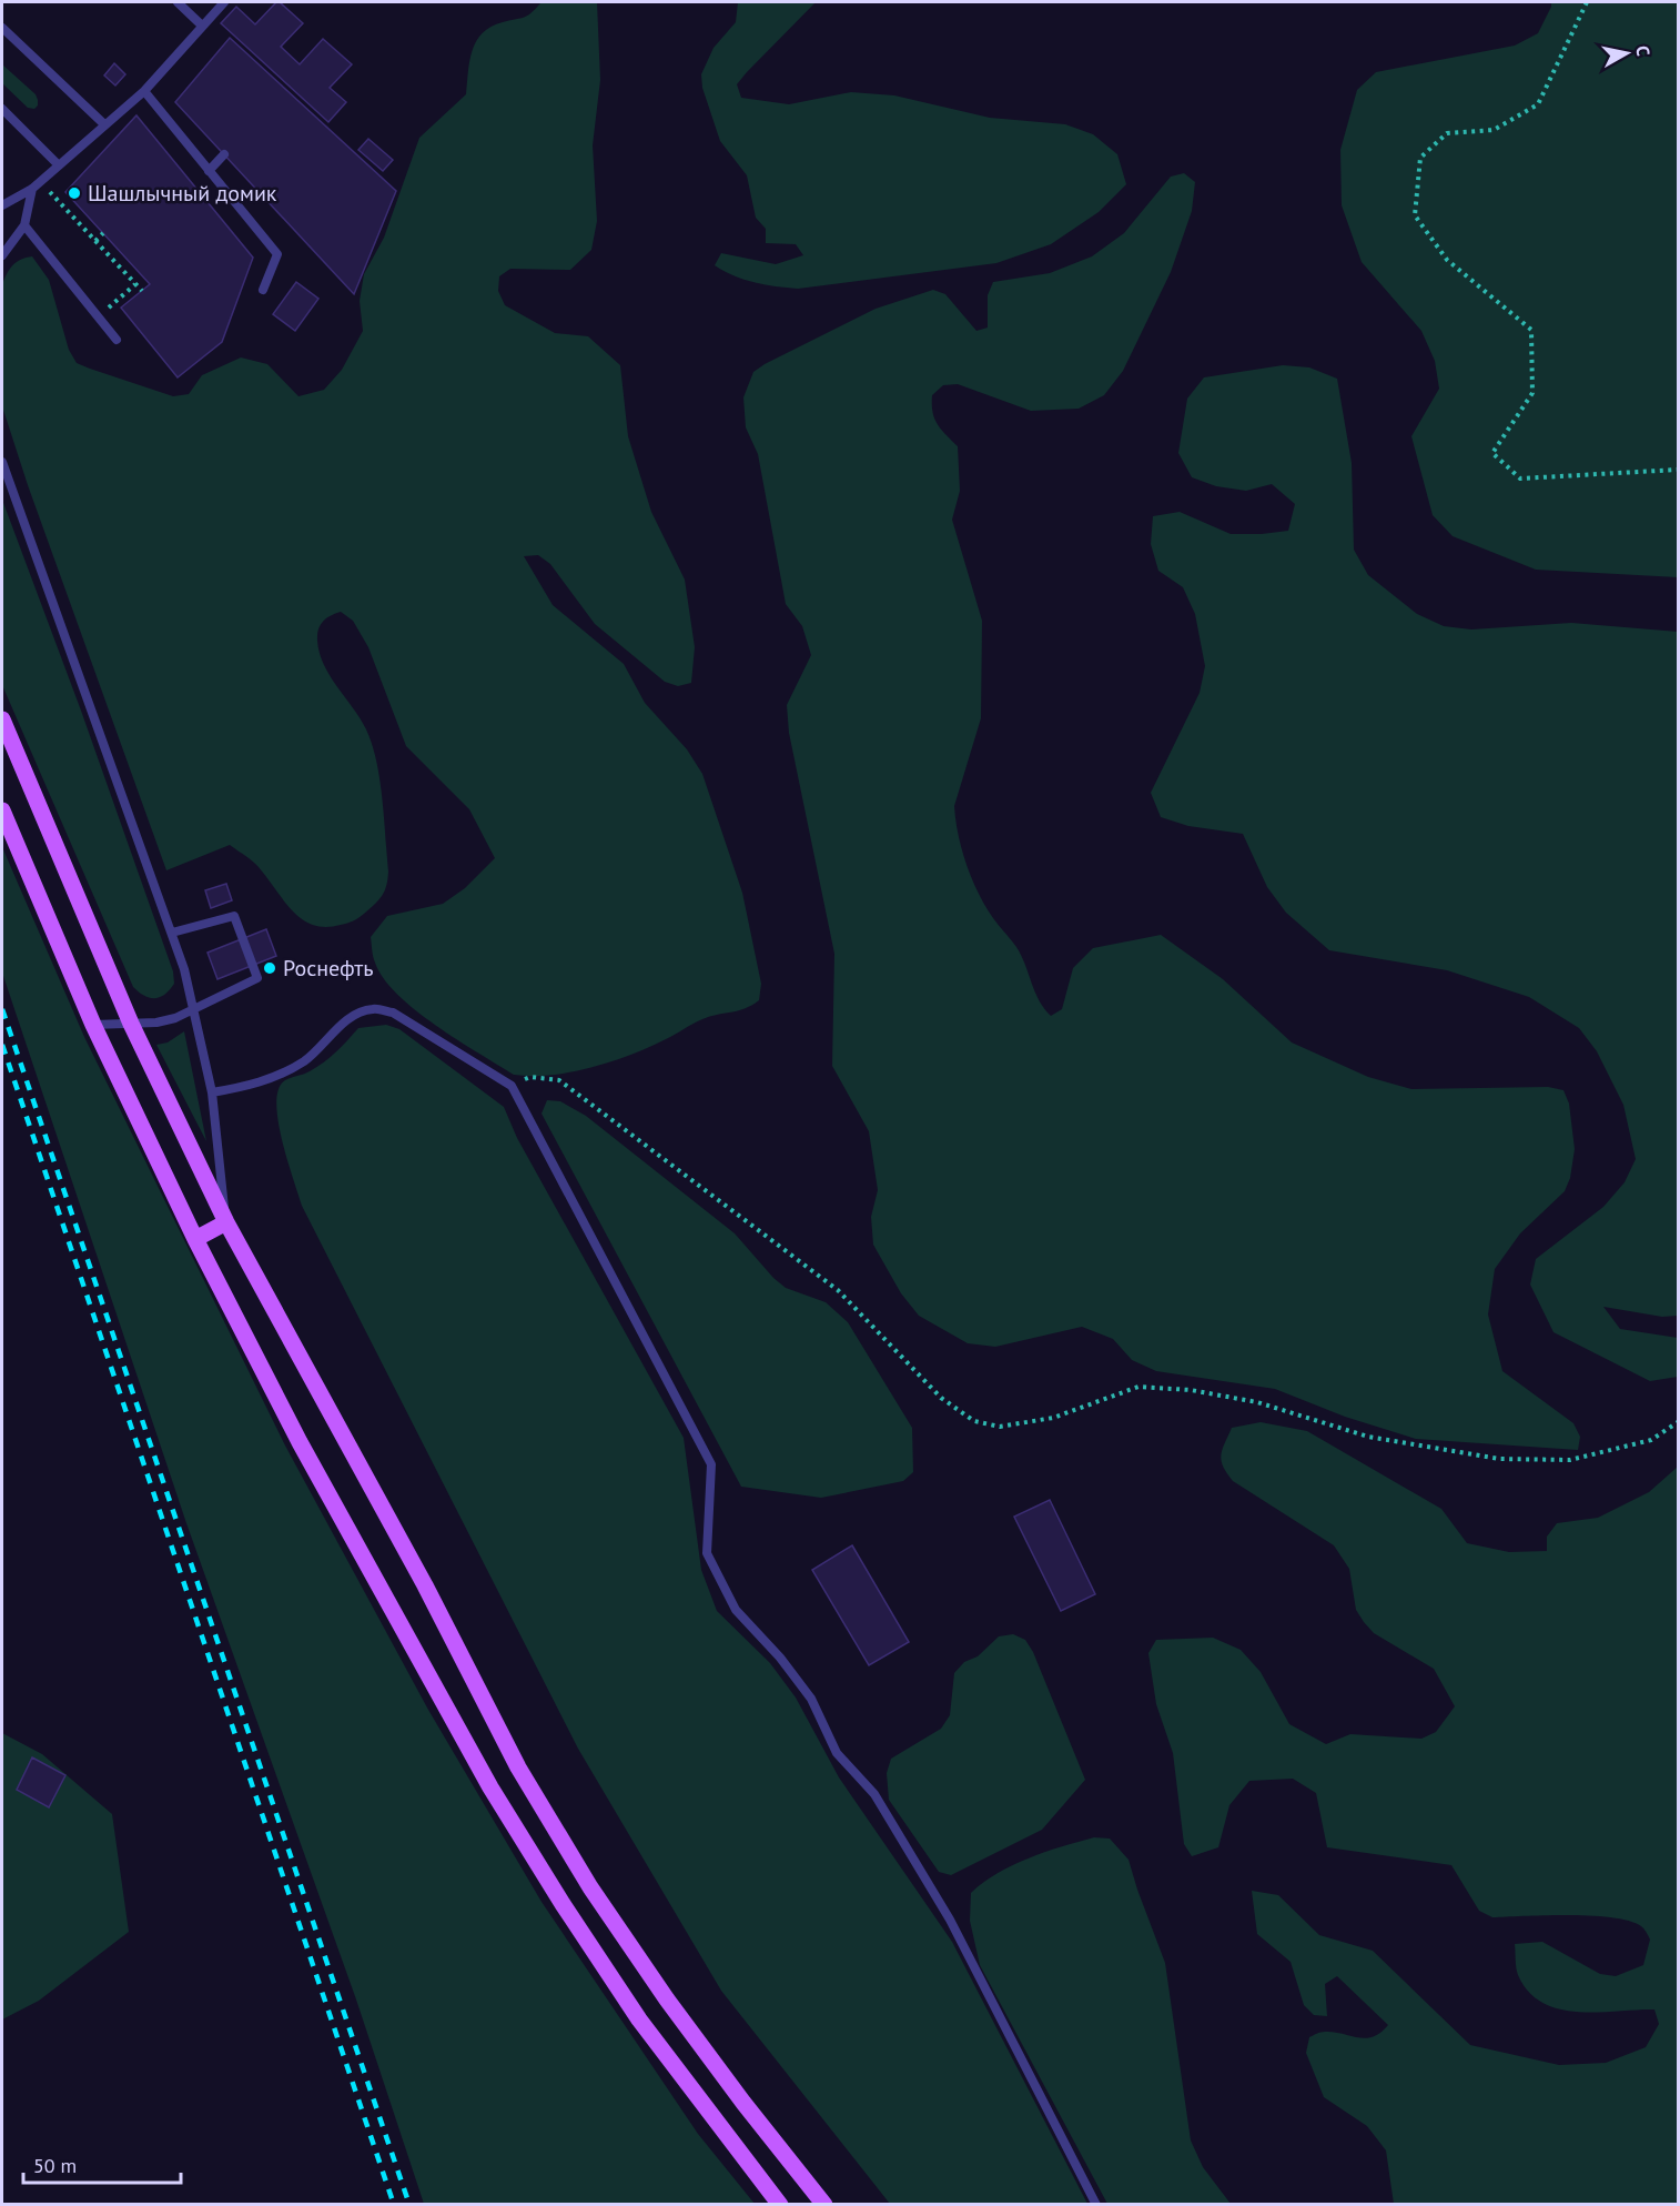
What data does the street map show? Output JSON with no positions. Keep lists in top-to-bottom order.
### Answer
{
  "places": ["Шашлычный домик", "Роснефть"],
  "scale_bar": "50 m",
  "north": "right"
}
